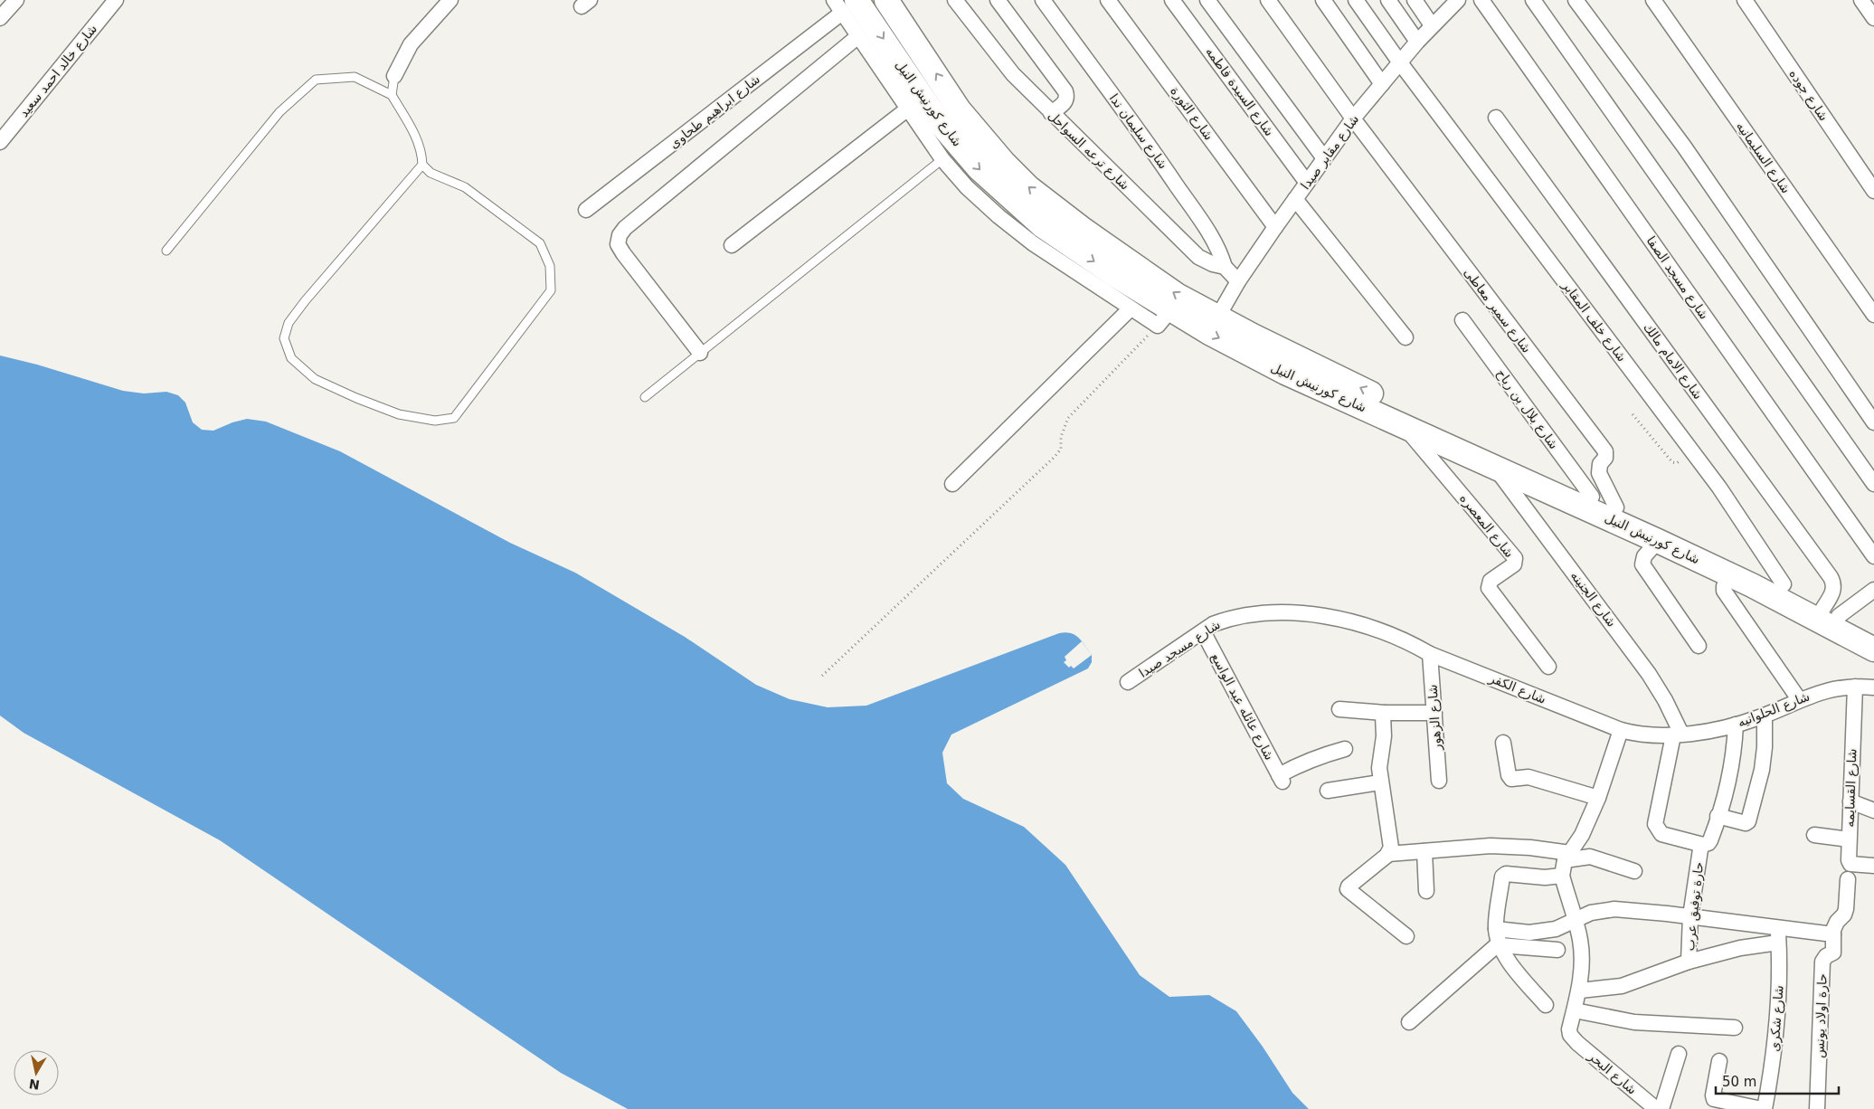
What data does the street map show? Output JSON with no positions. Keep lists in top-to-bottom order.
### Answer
{
  "streets": {
    "main road": ["شارع كورنيش النيل"],
    "street": [
      "شارع خالد احمد سعيد",
      "شارع السيدة فاطمه",
      "شارع جوده",
      "شارع ابراهيم طحاوى",
      "شارع الثورة",
      "شارع سليمان ندا",
      "شارع ترعه السواحل",
      "شارع مقابر صيدا",
      "شارع السليمانيه",
      "شارع مسجد الصفا",
      "شارع سمير معاطى",
      "شارع خلف المقابر",
      "شارع الامام مالك",
      "شارع بلال بن رباح",
      "شارع المعصره",
      "شارع الجنينه",
      "شارع مسجد صيدا",
      "شارع الكفر",
      "شارع عائله عبد الواسع",
      "شارع الحلوانيه",
      "شارع الزهور",
      "شارع القسايمه",
      "حارة توفيق عرب",
      "حارة اولاد يونس",
      "شارع شكرى",
      "شارع البحر"
    ]
  },
  "crossings": [
    ["شارع السيدة فاطمه", "شارع مقابر صيدا"],
    ["شارع كورنيش النيل", "شارع ابراهيم طحاوى"],
    ["شارع كورنيش النيل", "شارع مقابر صيدا"],
    ["شارع كورنيش النيل", "شارع سمير معاطى"],
    ["شارع كورنيش النيل", "شارع خلف المقابر"],
    ["شارع كورنيش النيل", "شارع الامام مالك"],
    ["شارع كورنيش النيل", "شارع بلال بن رباح"],
    ["شارع كورنيش النيل", "شارع المعصره"],
    ["شارع كورنيش النيل", "شارع الجنينه"],
    ["شارع الثورة", "شارع مقابر صيدا"],
    ["شارع سليمان ندا", "شارع ترعه السواحل"],
    ["شارع ترعه السواحل", "شارع مقابر صيدا"],
    ["شارع مقابر صيدا", "شارع سمير معاطى"],
    ["شارع مقابر صيدا", "شارع خلف المقابر"],
    ["شارع الجنينه", "شارع الحلوانيه"],
    ["شارع مسجد صيدا", "شارع الكفر"],
    ["شارع مسجد صيدا", "شارع عائله عبد الواسع"],
    ["شارع الكفر", "شارع الحلوانيه"],
    ["شارع الكفر", "شارع الزهور"],
    ["شارع الحلوانيه", "شارع القسايمه"],
    ["شارع الحلوانيه", "حارة توفيق عرب"]
  ],
  "scale_bar": "50 m",
  "north": "bottom"
}
